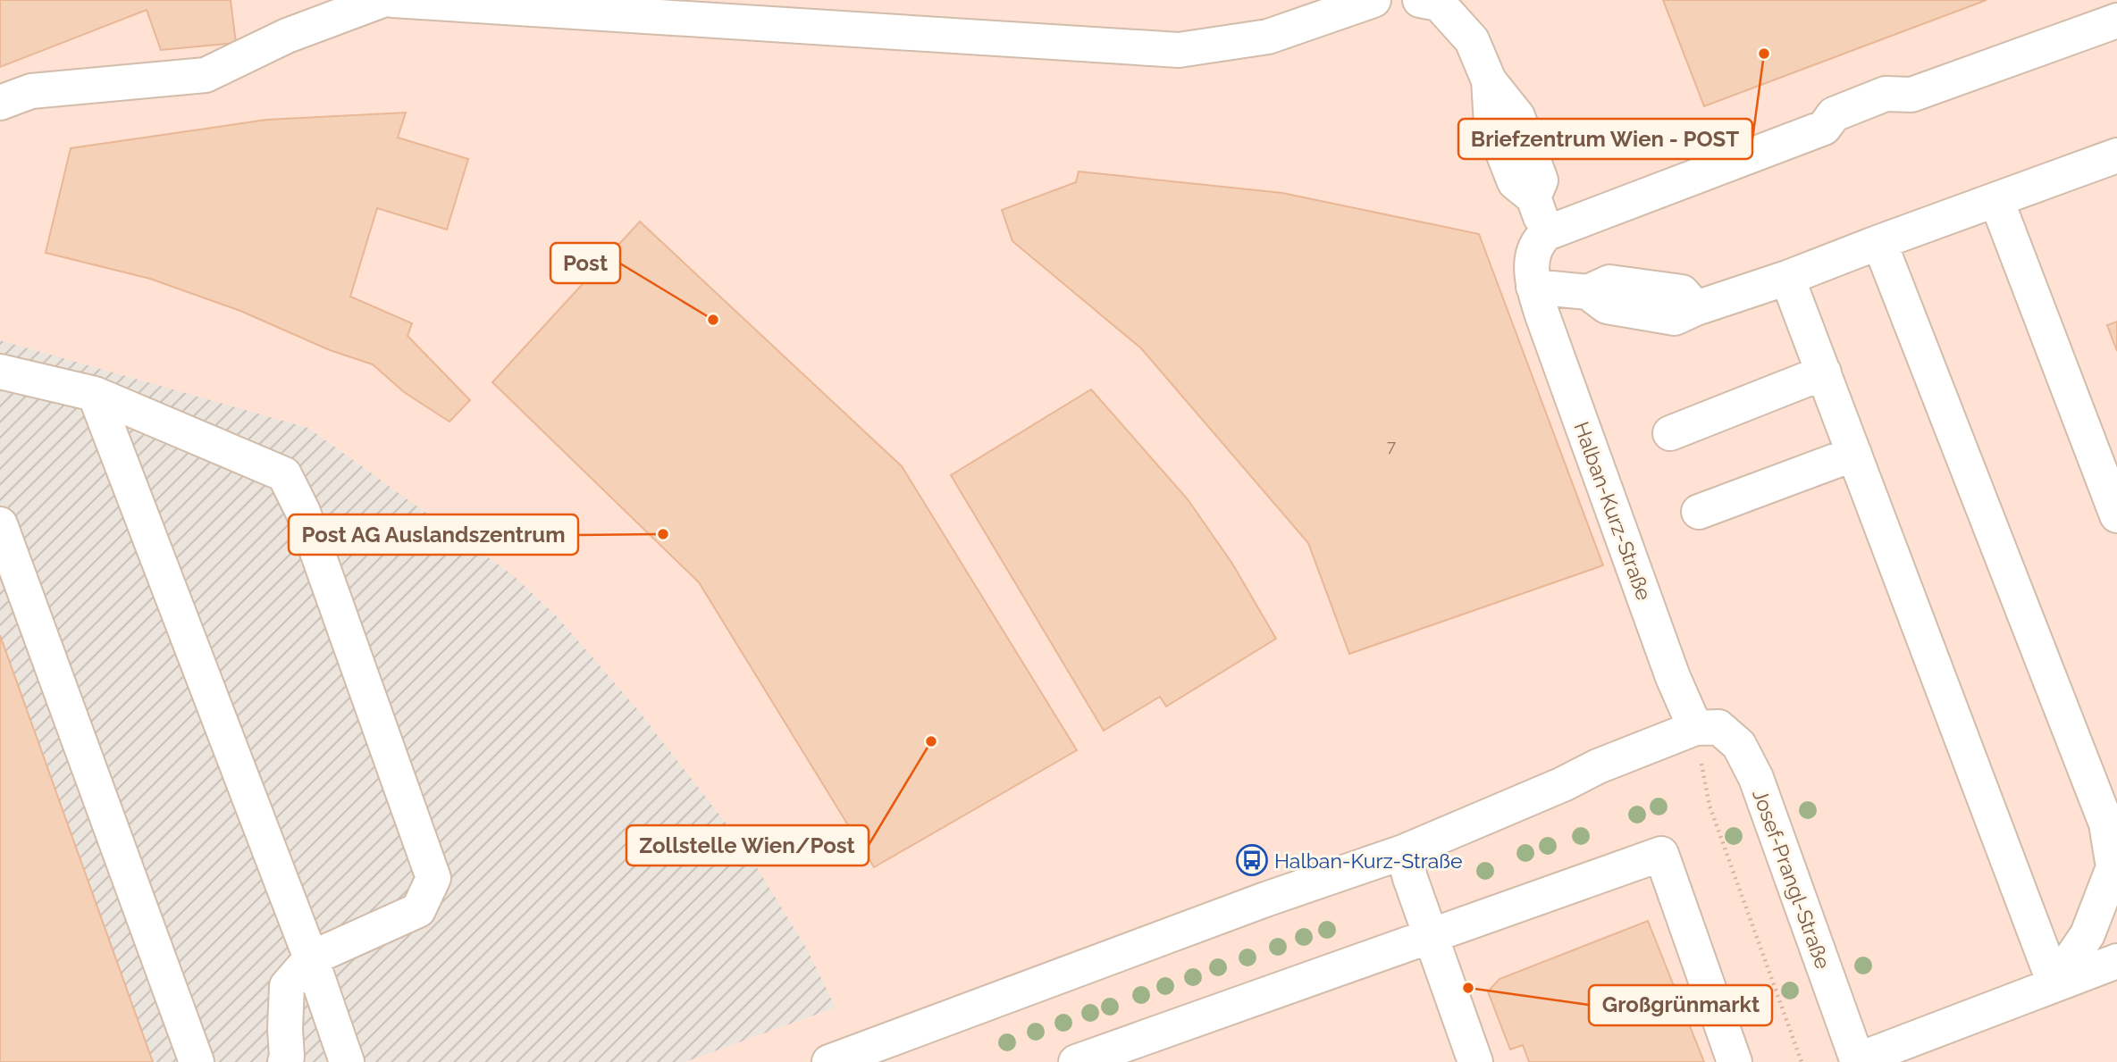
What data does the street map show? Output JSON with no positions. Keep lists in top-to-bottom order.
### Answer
{
  "streets": {
    "street": ["Halban-Kurz-Straße", "Josef-Prangl-Straße"]
  },
  "crossings": [
    ["Halban-Kurz-Straße", "Josef-Prangl-Straße"]
  ],
  "places": {
    "other": [
      "Briefzentrum Wien - POST",
      "Post",
      "Post AG Auslandszentrum",
      "Zollstelle Wien/Post",
      "Großgrünmarkt"
    ],
    "bus stop": ["Halban-Kurz-Straße"]
  },
  "house_numbers": ["7"]
}
